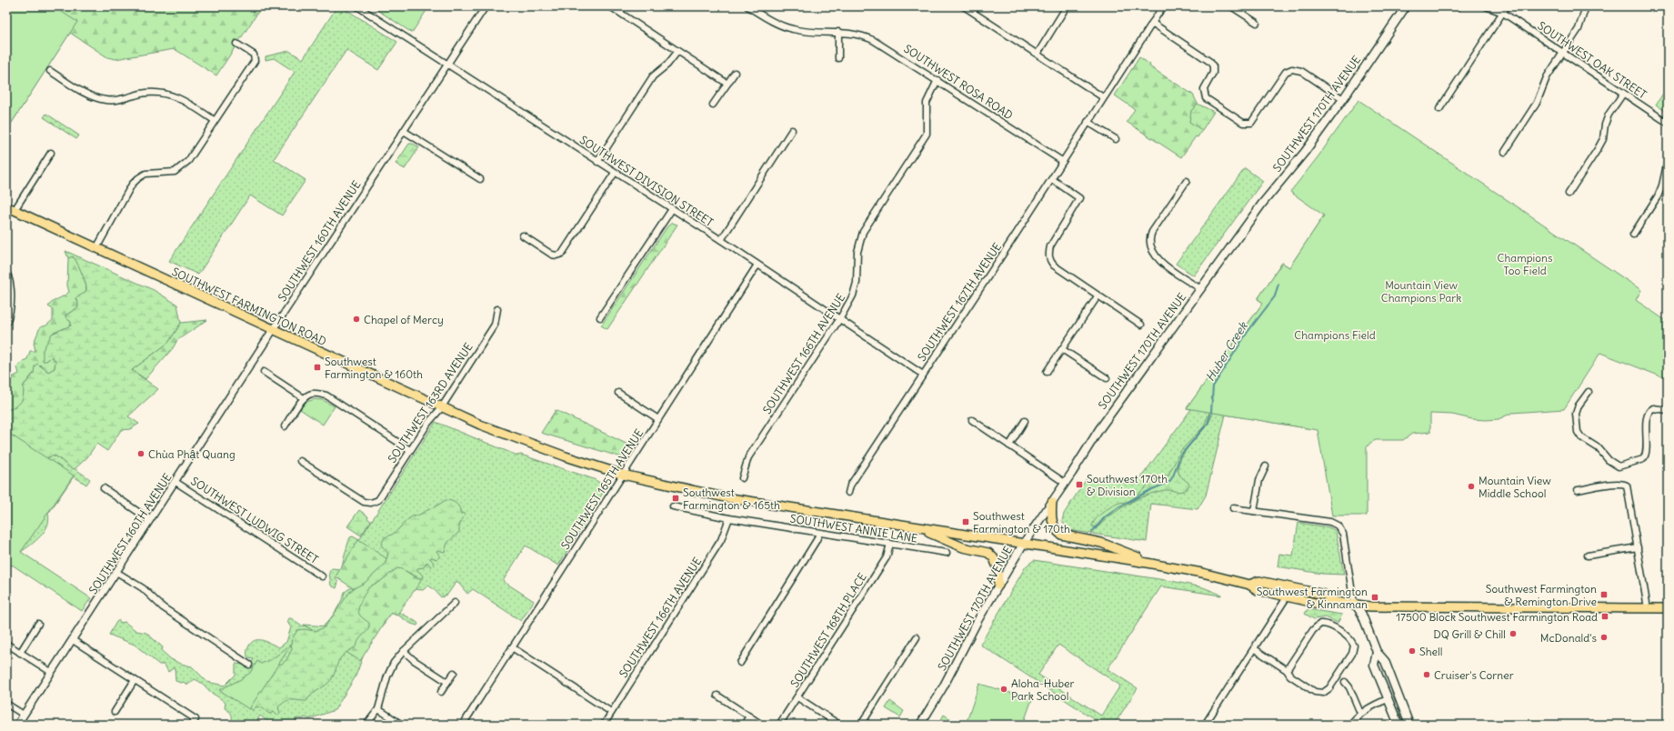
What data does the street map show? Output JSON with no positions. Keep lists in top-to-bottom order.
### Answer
{
  "streets": {
    "main road": ["SOUTHWEST 170TH AVENUE", "SOUTHWEST FARMINGTON ROAD"],
    "street": [
      "SOUTHWEST OAK STREET",
      "SOUTHWEST ROSA ROAD",
      "SOUTHWEST DIVISION STREET",
      "SOUTHWEST 160TH AVENUE",
      "SOUTHWEST 167TH AVENUE",
      "SOUTHWEST 166TH AVENUE",
      "SOUTHWEST 163RD AVENUE",
      "SOUTHWEST 165TH AVENUE",
      "SOUTHWEST LUDWIG STREET",
      "SOUTHWEST ANNIE LANE",
      "SOUTHWEST 168TH PLACE"
    ]
  },
  "crossings": [
    ["SOUTHWEST ROSA ROAD", "SOUTHWEST 167TH AVENUE"],
    ["SOUTHWEST ROSA ROAD", "SOUTHWEST 166TH AVENUE"],
    ["SOUTHWEST 170TH AVENUE", "SOUTHWEST FARMINGTON ROAD"],
    ["SOUTHWEST DIVISION STREET", "SOUTHWEST 160TH AVENUE"],
    ["SOUTHWEST DIVISION STREET", "SOUTHWEST 167TH AVENUE"],
    ["SOUTHWEST DIVISION STREET", "SOUTHWEST 166TH AVENUE"],
    ["SOUTHWEST DIVISION STREET", "SOUTHWEST 165TH AVENUE"],
    ["SOUTHWEST 160TH AVENUE", "SOUTHWEST FARMINGTON ROAD"],
    ["SOUTHWEST 160TH AVENUE", "SOUTHWEST LUDWIG STREET"],
    ["SOUTHWEST FARMINGTON ROAD", "SOUTHWEST 163RD AVENUE"],
    ["SOUTHWEST FARMINGTON ROAD", "SOUTHWEST 165TH AVENUE"],
    ["SOUTHWEST 166TH AVENUE", "SOUTHWEST ANNIE LANE"],
    ["SOUTHWEST ANNIE LANE", "SOUTHWEST 168TH PLACE"]
  ],
  "water": ["Huber Creek"],
  "parks": ["Champions Too Field", "Mountain View Champions Park", "Champions Field"],
  "places": {
    "other": [
      "Chapel of Mercy",
      "Chùa Phật Quang",
      "Mountain View Middle School",
      "DQ Grill & Chill",
      "McDonald's",
      "Shell",
      "Cruiser's Corner",
      "Aloha-Huber Park School"
    ],
    "transit": [
      "Southwest Farmington & 160th",
      "Southwest 170th & Division",
      "Southwest Farmington & 165th",
      "Southwest Farmington & 170th",
      "Southwest Farmington & Remington Drive",
      "Southwest Farmington & Kinnaman",
      "17500 Block Southwest Farmington Road"
    ]
  }
}
